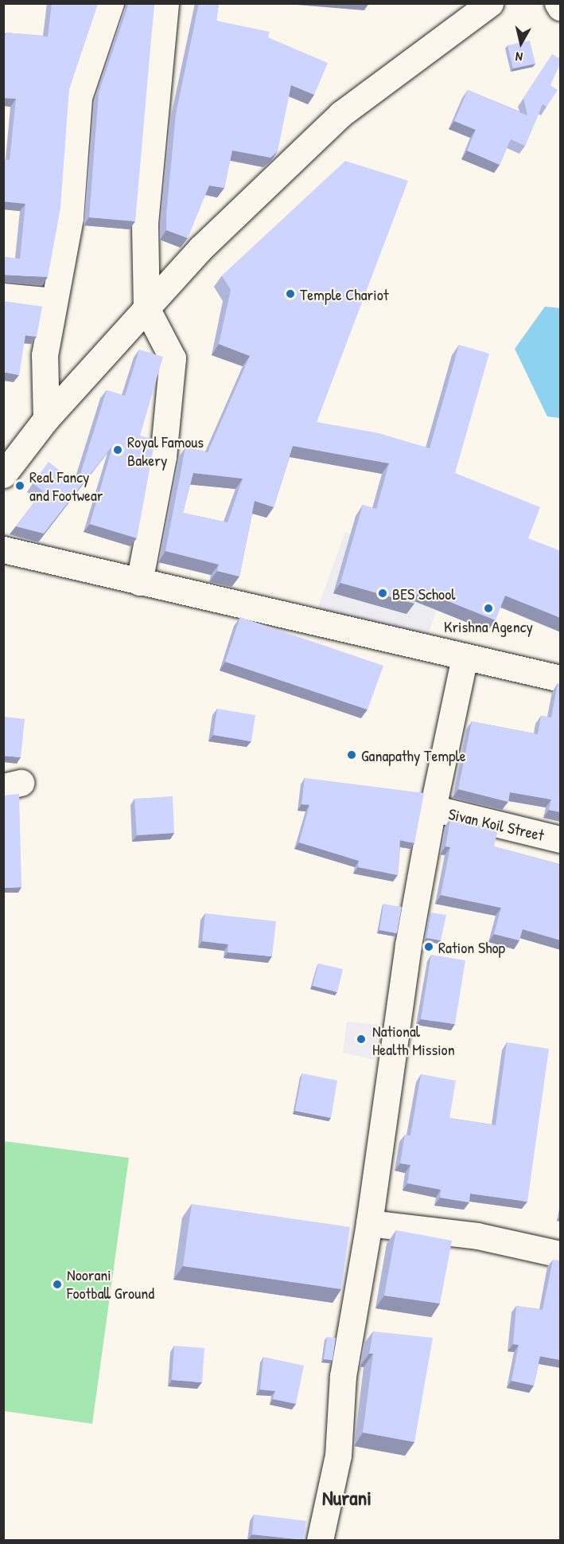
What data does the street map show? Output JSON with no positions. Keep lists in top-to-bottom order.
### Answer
{
  "streets": {
    "street": ["Sivan Koil Street"]
  },
  "districts": ["Nurani"],
  "places": [
    "Temple Chariot",
    "Royal Famous Bakery",
    "Real Fancy and Footwear",
    "BES School",
    "Krishna Agency",
    "Ganapathy Temple",
    "Ration Shop",
    "National Health Mission",
    "Noorani Football Ground"
  ],
  "north": "bottom"
}
